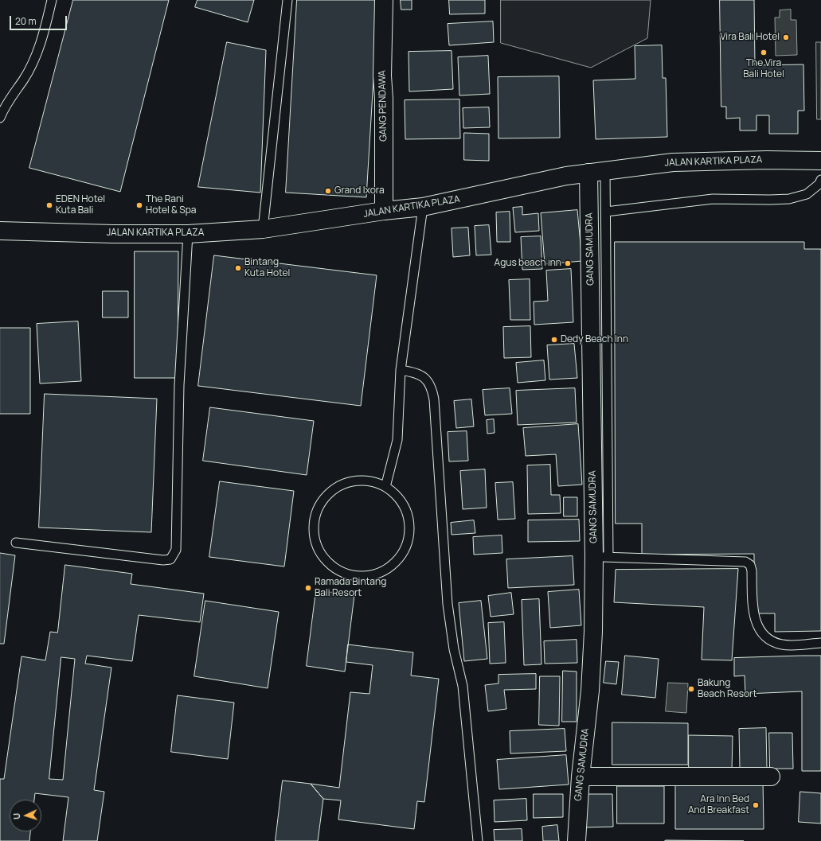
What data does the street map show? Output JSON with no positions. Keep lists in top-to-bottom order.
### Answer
{
  "streets": {
    "street": ["GANG PENDAWA", "JALAN KARTIKA PLAZA", "GANG SAMUDRA"]
  },
  "crossings": [
    ["GANG PENDAWA", "JALAN KARTIKA PLAZA"],
    ["JALAN KARTIKA PLAZA", "GANG SAMUDRA"]
  ],
  "places": [
    "Vira Bali Hotel",
    "The Vira Bali Hotel",
    "Grand Ixora",
    "EDEN Hotel Kuta Bali",
    "The Rani Hotel & Spa",
    "Agus beach inn",
    "Bintang Kuta Hotel",
    "Dedy Beach Inn",
    "Ramada Bintang Bali Resort",
    "Bakung Beach Resort",
    "Ara Inn Bed And Breakfast"
  ],
  "scale_bar": "20 m",
  "north": "left"
}
